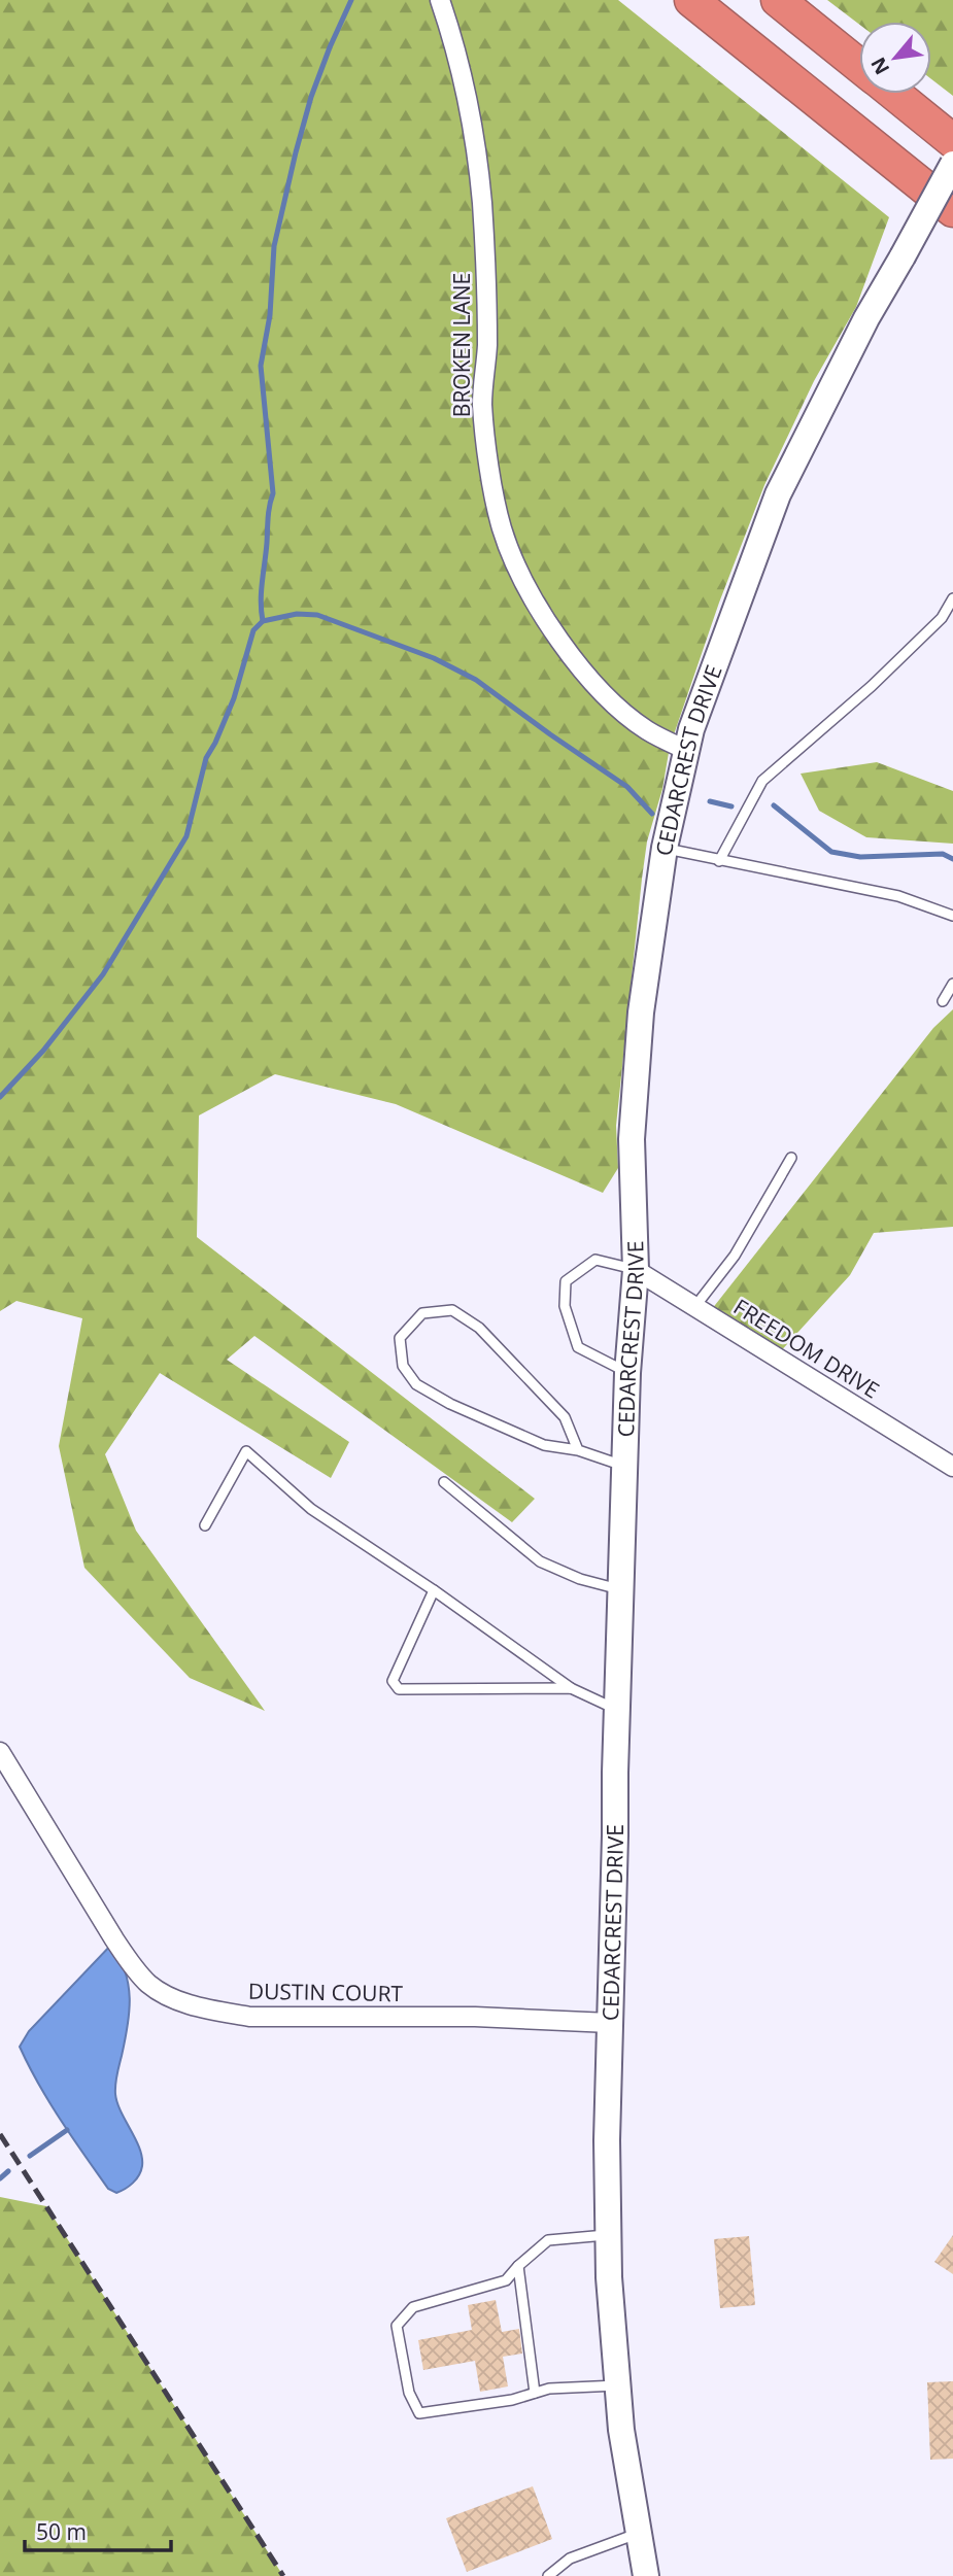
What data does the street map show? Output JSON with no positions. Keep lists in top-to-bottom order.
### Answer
{
  "streets": {
    "street": [
      "BROKEN LANE",
      "CEDARCREST DRIVE",
      "FREEDOM DRIVE",
      "DUSTIN COURT"
    ]
  },
  "crossings": [
    ["BROKEN LANE", "CEDARCREST DRIVE"],
    ["CEDARCREST DRIVE", "FREEDOM DRIVE"],
    ["CEDARCREST DRIVE", "DUSTIN COURT"]
  ],
  "scale_bar": "50 m",
  "north": "bottom left"
}
